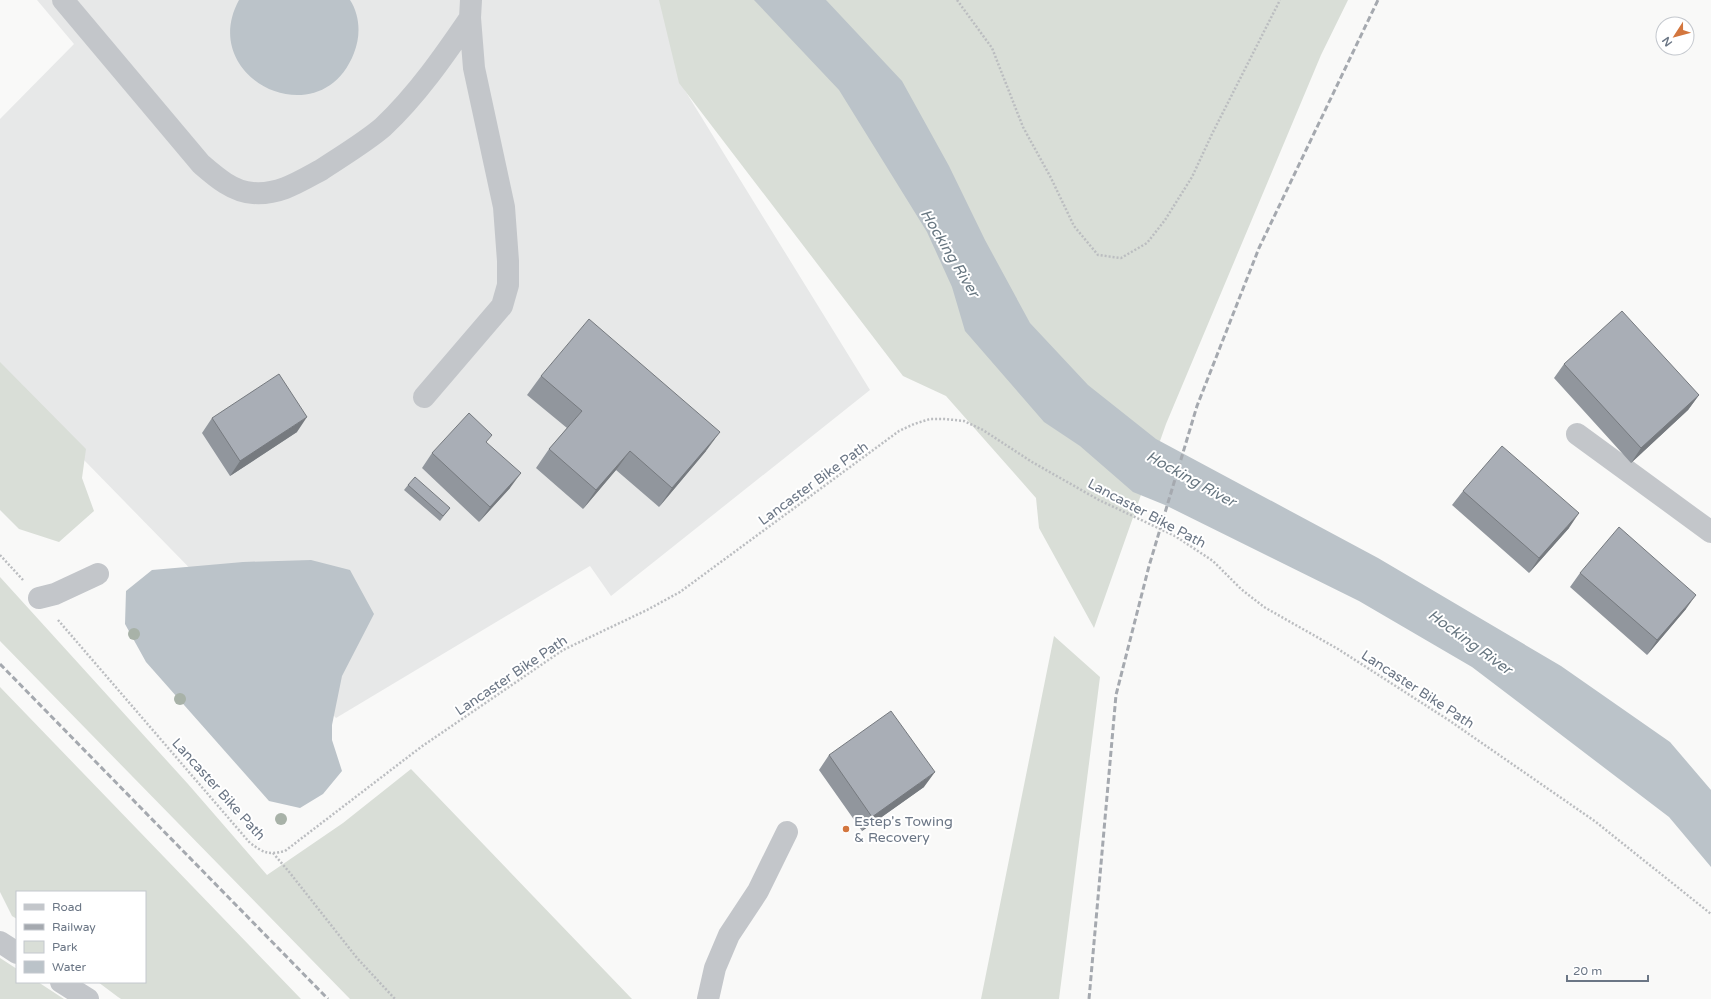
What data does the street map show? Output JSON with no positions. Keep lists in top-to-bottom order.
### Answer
{
  "streets": {
    "path": ["Lancaster Bike Path"]
  },
  "water": ["Hocking River"],
  "places": ["Estep's Towing & Recovery"],
  "legend": [
    "Road",
    "Railway",
    "Park",
    "Water"
  ],
  "scale_bar": "20 m",
  "north": "bottom left"
}
